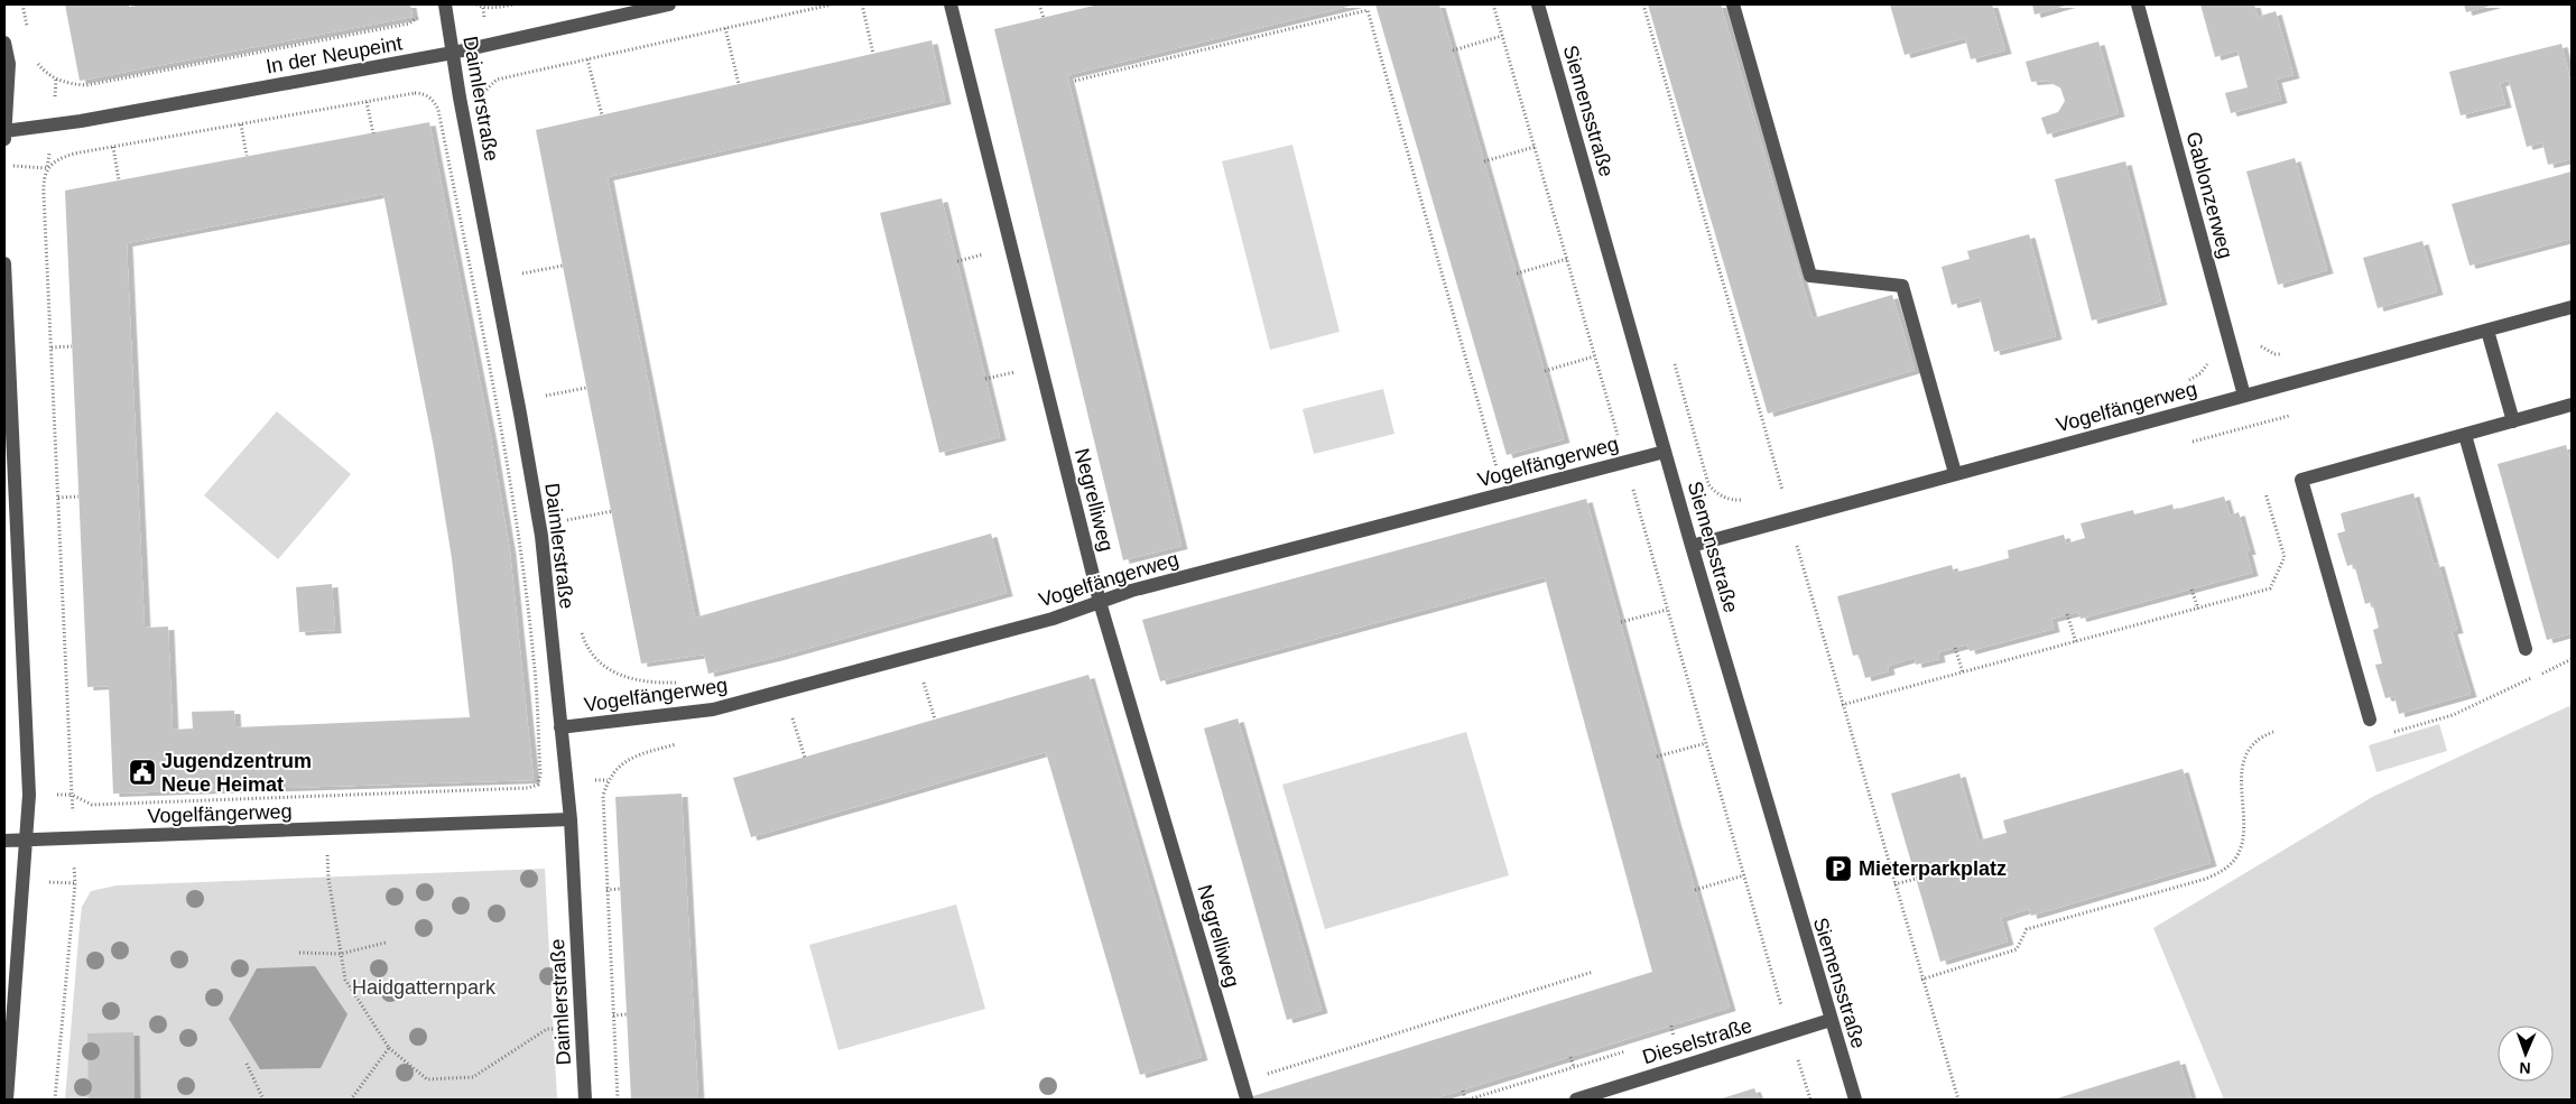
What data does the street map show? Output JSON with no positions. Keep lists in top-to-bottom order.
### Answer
{
  "streets": {
    "street": [
      "In der Neupeint",
      "Daimlerstraße",
      "Siemensstraße",
      "Gablonzerweg",
      "Vogelfängerweg",
      "Negrelliweg",
      "Dieselstraße"
    ]
  },
  "crossings": [
    ["In der Neupeint", "Daimlerstraße"],
    ["Daimlerstraße", "Vogelfängerweg"],
    ["Siemensstraße", "Vogelfängerweg"],
    ["Siemensstraße", "Dieselstraße"],
    ["Gablonzerweg", "Vogelfängerweg"],
    ["Vogelfängerweg", "Negrelliweg"]
  ],
  "parks": ["Haidgatternpark"],
  "places": {
    "public building": ["Jugendzentrum Neue Heimat"],
    "parking": ["Mieterparkplatz"]
  },
  "north": "bottom"
}
